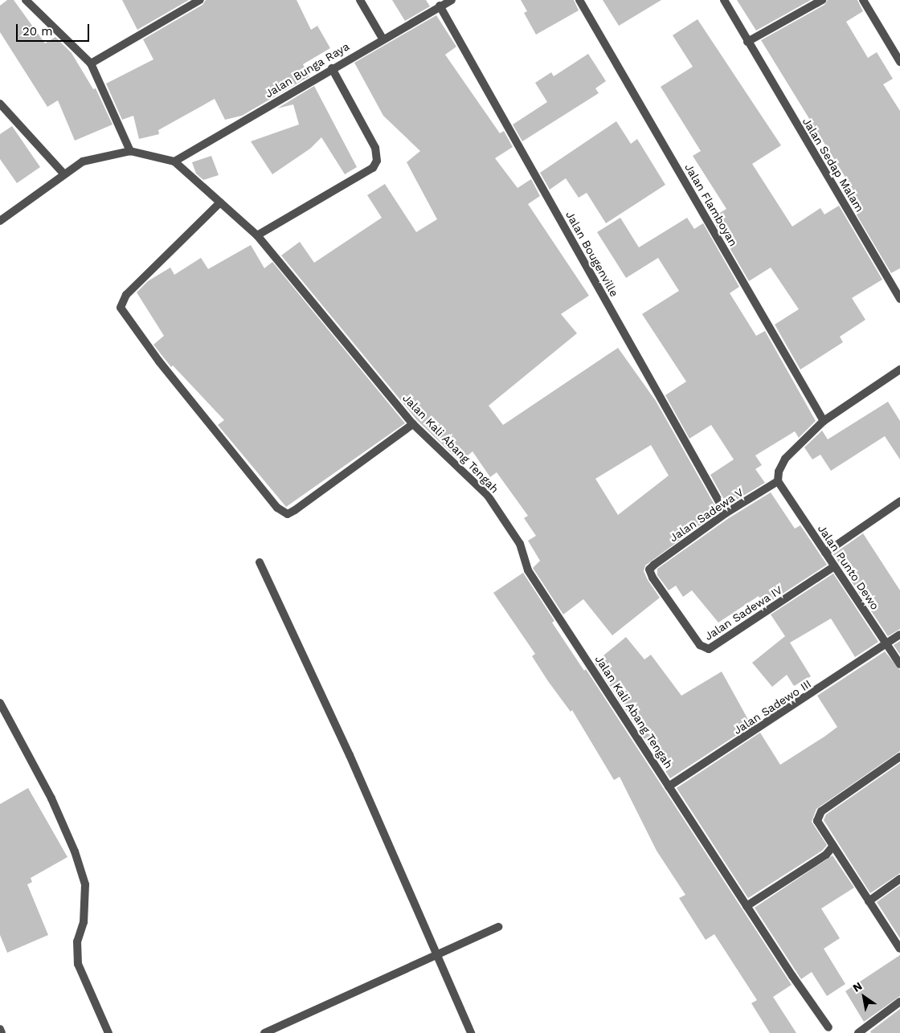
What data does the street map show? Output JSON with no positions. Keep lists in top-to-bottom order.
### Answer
{
  "streets": {
    "street": [
      "Jalan Bunga Raya",
      "Jalan Sedap Malam",
      "Jalan Flamboyan",
      "Jalan Bougenville",
      "Jalan Kali Abang Tengah",
      "Jalan Sadewa V",
      "Jalan Punto Dewo",
      "Jalan Sadewa IV",
      "Jalan Sadewo III"
    ]
  },
  "crossings": [
    ["Jalan Bunga Raya", "Jalan Bougenville"],
    ["Jalan Bunga Raya", "Jalan Kali Abang Tengah"],
    ["Jalan Bougenville", "Jalan Sadewa V"],
    ["Jalan Kali Abang Tengah", "Jalan Sadewo III"],
    ["Jalan Sadewa V", "Jalan Punto Dewo"],
    ["Jalan Sadewa V", "Jalan Sadewa IV"],
    ["Jalan Punto Dewo", "Jalan Sadewa IV"],
    ["Jalan Punto Dewo", "Jalan Sadewo III"]
  ],
  "scale_bar": "20 m",
  "north": "top left"
}
